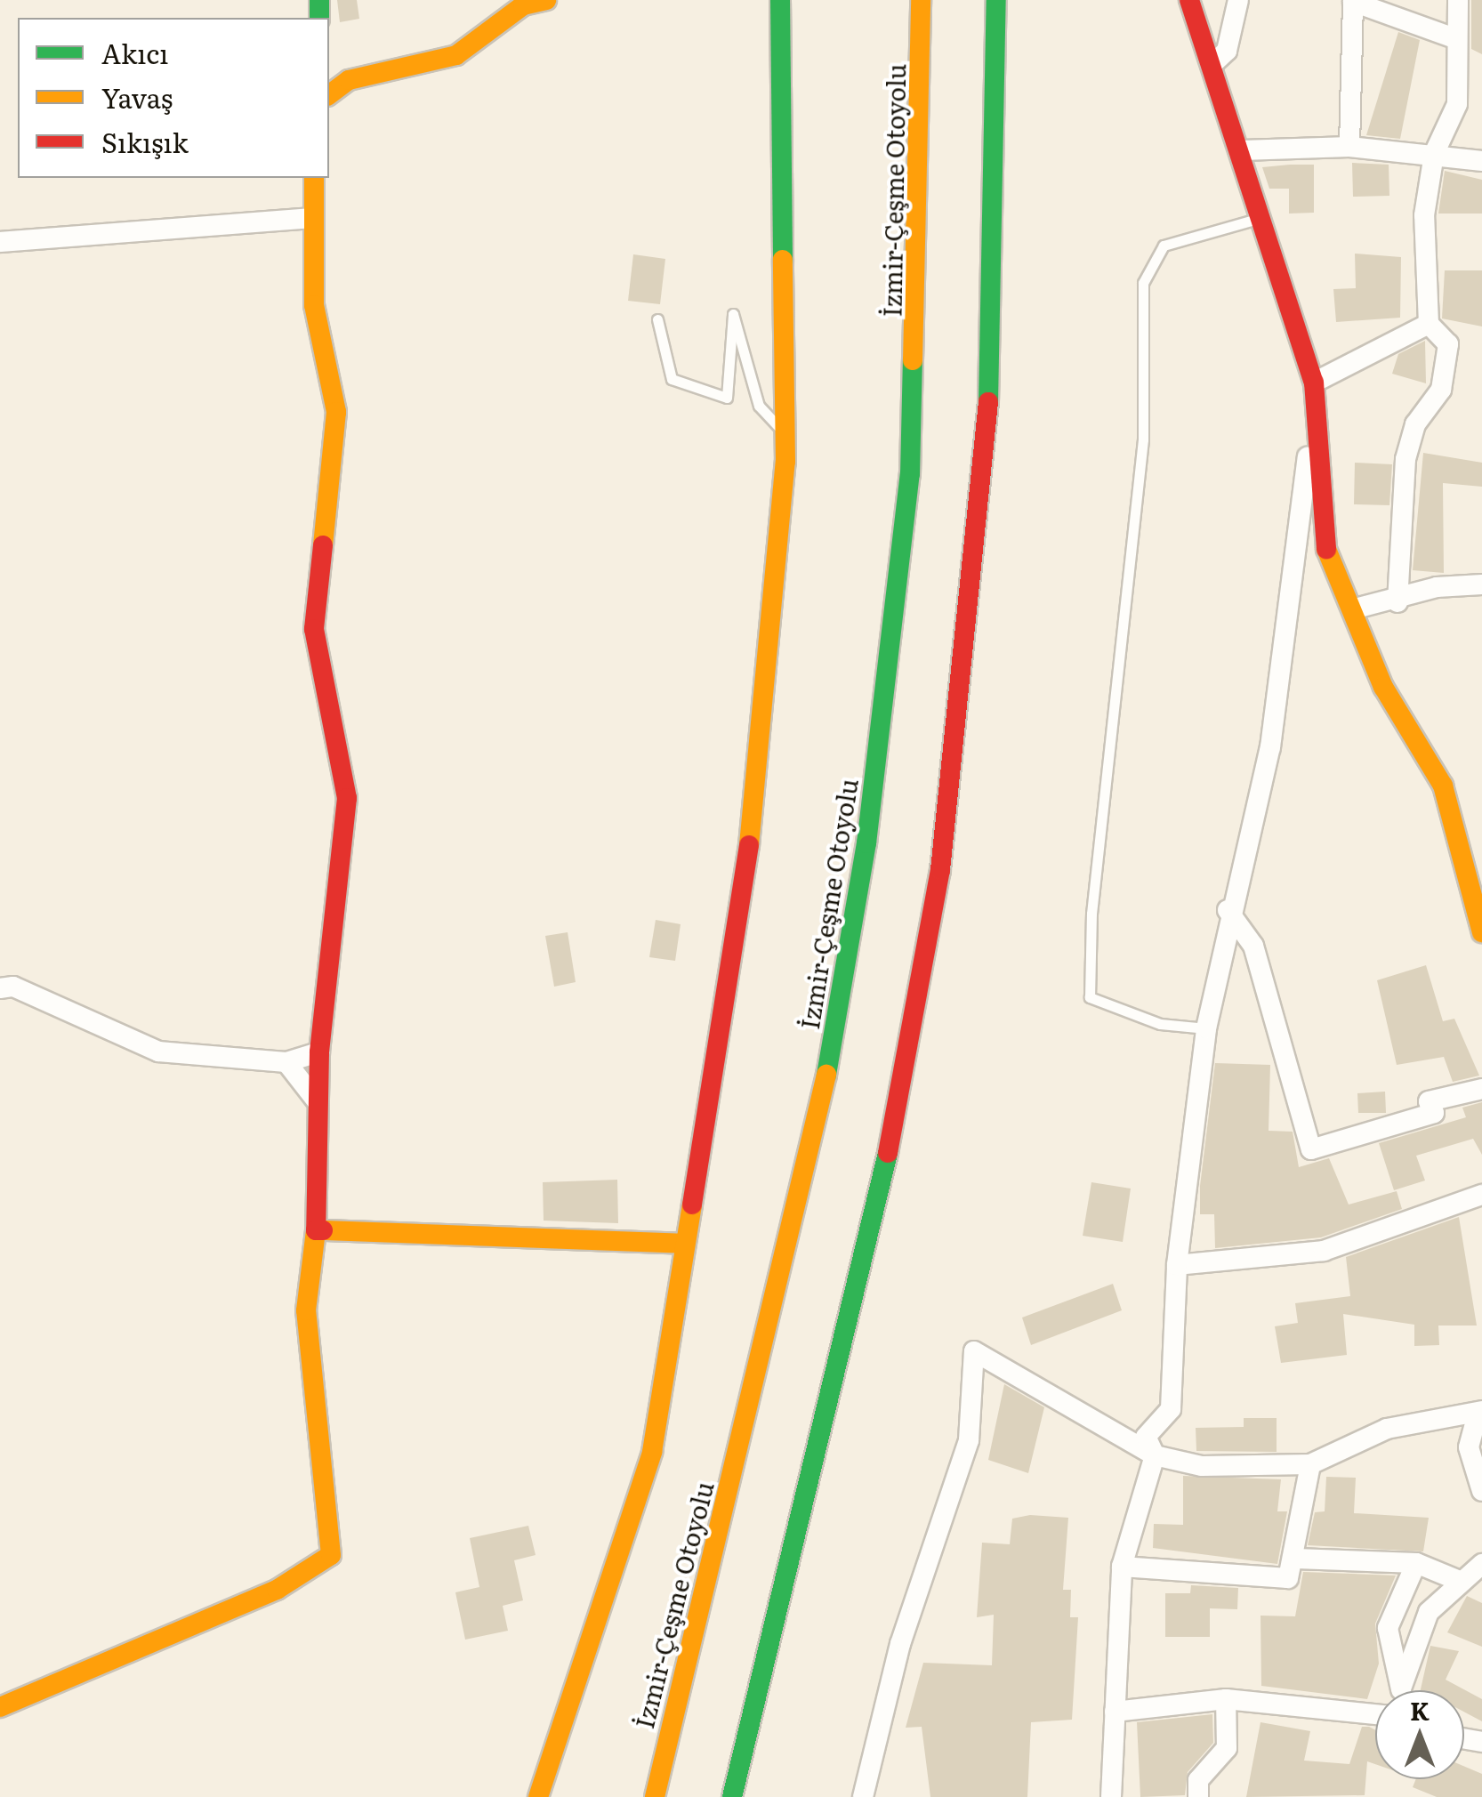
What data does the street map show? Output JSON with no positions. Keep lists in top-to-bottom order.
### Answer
{
  "streets": {
    "main road": ["İzmir-Çeşme Otoyolu"]
  },
  "legend": ["Akıcı", "Yavaş", "Sıkışık"],
  "north": "top"
}
